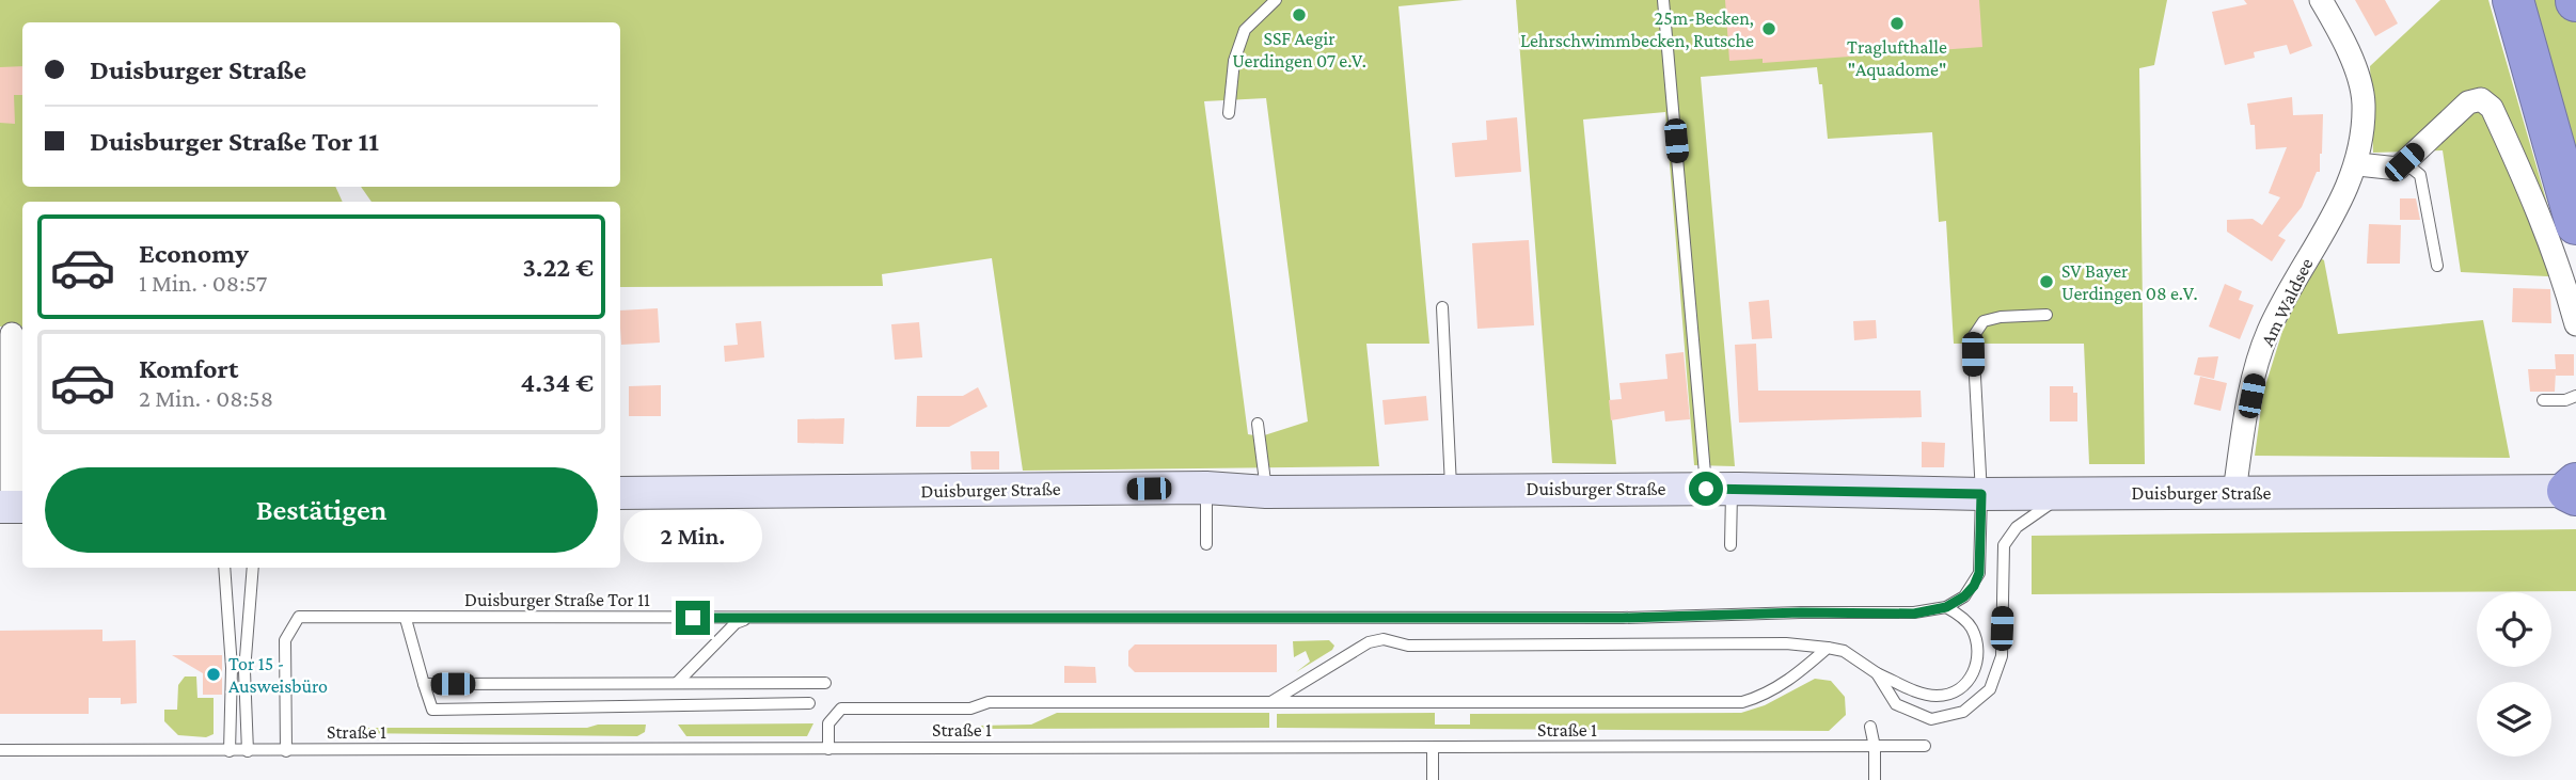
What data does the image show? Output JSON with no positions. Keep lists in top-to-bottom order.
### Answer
{
  "streets": {
    "main road": ["Duisburger Straße"],
    "street": ["Am Waldsee"],
    "lane": ["Duisburger Straße Tor 11", "Straße 1"]
  },
  "crossings": [
    ["Am Waldsee", "Duisburger Straße"],
    ["Duisburger Straße Tor 11", "Straße 1"]
  ],
  "places": [
    "SSF Aegir Uerdingen 07 e.V.",
    "Traglufthalle \"Aquadome\"",
    "25m-Becken, Lehrschwimmbecken, Rutsche",
    "SV Bayer Uerdingen 08 e.V.",
    "Tor 15 - Ausweisbüro"
  ],
  "page": {
    "banner": ["Duisburger Straße", "Duisburger Straße Tor 11"],
    "list": [
      {
        "name": "Economy",
        "note": "1 Min. · 08:57",
        "value": "3.22 €"
      },
      {
        "name": "Komfort",
        "note": "2 Min. · 08:58",
        "value": "4.34 €"
      }
    ],
    "buttons": "Bestätigen",
    "bubble": "2 Min."
  }
}
